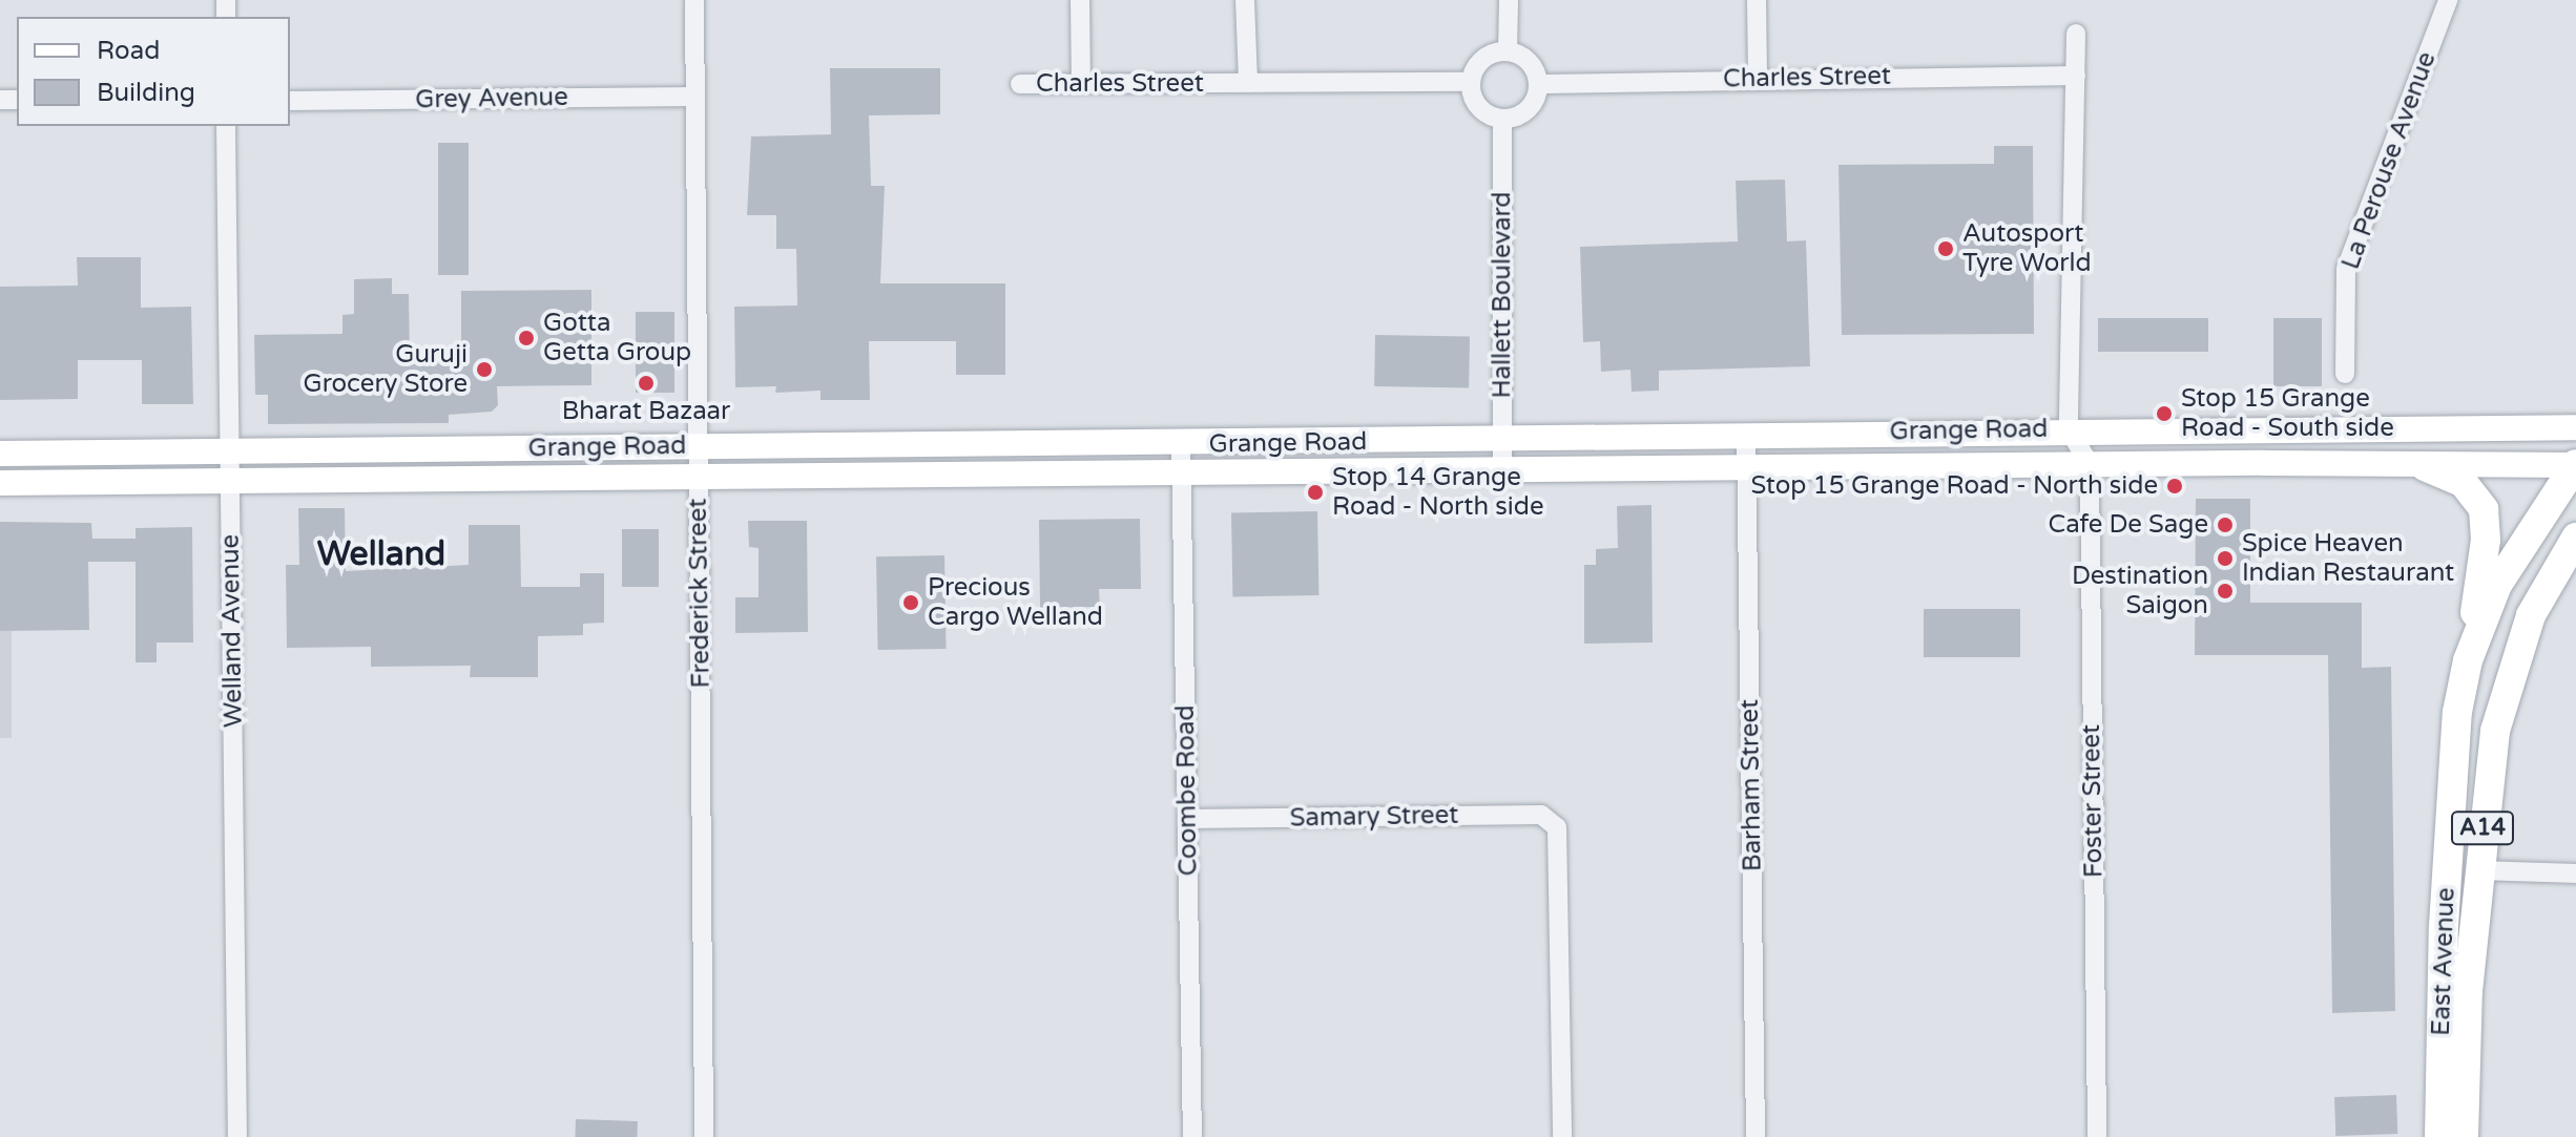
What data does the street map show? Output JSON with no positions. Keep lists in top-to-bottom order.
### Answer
{
  "streets": {
    "main road": ["Grange Road", "A14", "East Avenue"],
    "street": [
      "Charles Street",
      "Grey Avenue",
      "La Perouse Avenue",
      "Hallett Boulevard",
      "Frederick Street",
      "Welland Avenue",
      "Barham Street",
      "Coombe Road",
      "Foster Street",
      "Samary Street"
    ]
  },
  "crossings": [
    ["Charles Street", "Hallett Boulevard"],
    ["Grey Avenue", "Frederick Street"],
    ["Hallett Boulevard", "Grange Road"],
    ["Grange Road", "Frederick Street"],
    ["Grange Road", "Welland Avenue"],
    ["Grange Road", "Barham Street"],
    ["Grange Road", "Coombe Road"],
    ["Grange Road", "Foster Street"],
    ["Grange Road", "East Avenue"],
    ["Coombe Road", "Samary Street"]
  ],
  "districts": ["Welland"],
  "places": [
    "Autosport Tyre World",
    "Gotta Getta Group",
    "Guruji Grocery Store",
    "Bharat Bazaar",
    "Stop 15 Grange Road - South side",
    "Stop 15 Grange Road - North side",
    "Stop 14 Grange Road - North side",
    "Cafe De Sage",
    "Spice Heaven Indian Restaurant",
    "Destination Saigon",
    "Precious Cargo Welland"
  ],
  "legend": ["Road", "Building"]
}
